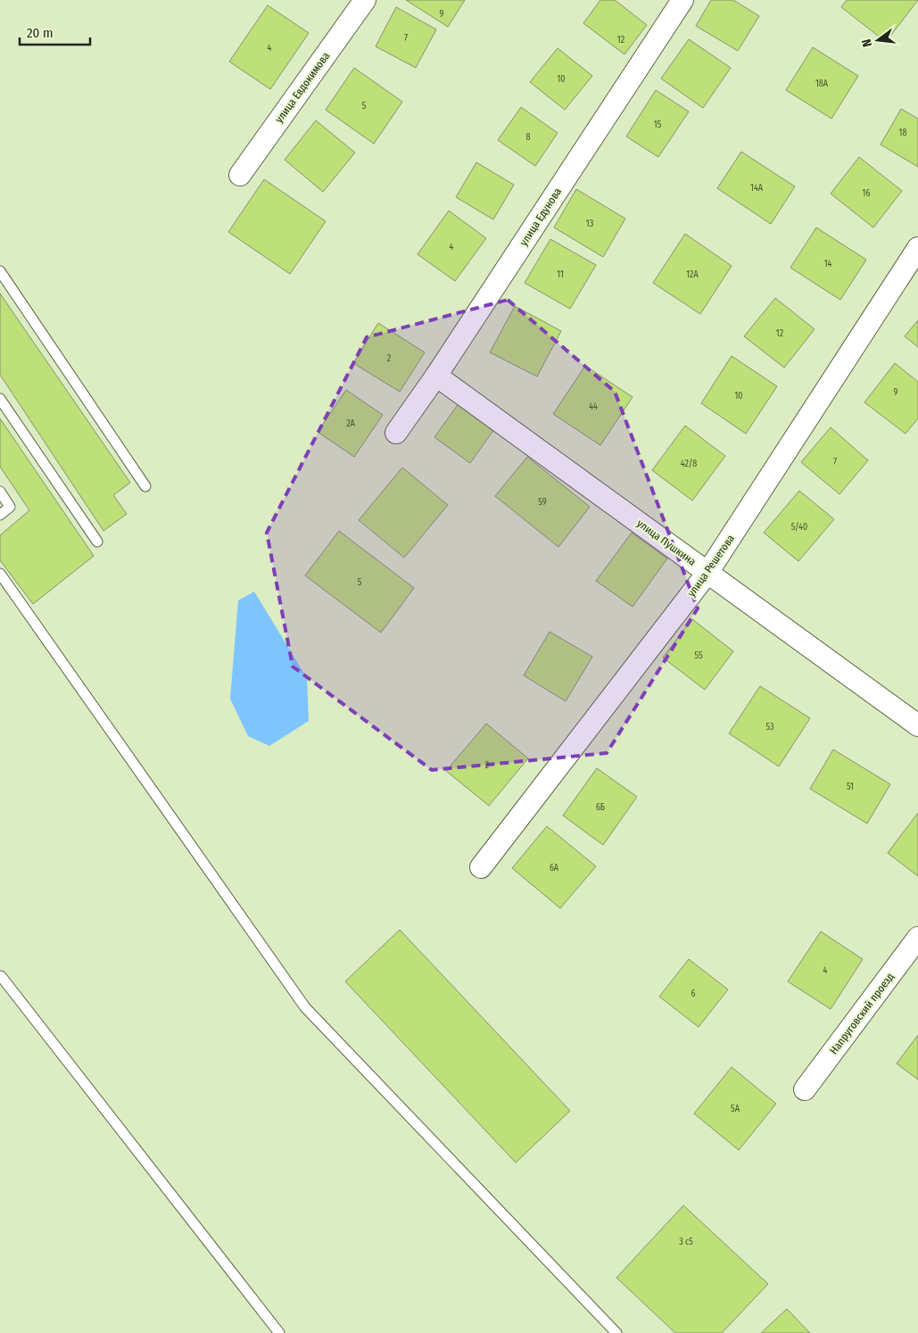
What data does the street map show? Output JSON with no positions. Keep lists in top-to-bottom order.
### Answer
{
  "streets": {
    "street": [
      "улица Евдокимова",
      "улица Едунова",
      "улица Пушкина",
      "улица Решетова",
      "Напруговский проезд"
    ]
  },
  "crossings": [
    ["улица Едунова", "улица Пушкина"],
    ["улица Пушкина", "улица Решетова"]
  ],
  "house_numbers": [
    "9",
    "7",
    "12",
    "4",
    "10",
    "18А",
    "5",
    "15",
    "18",
    "8",
    "14А",
    "16",
    "13",
    "4",
    "14",
    "11",
    "12А",
    "12",
    "2",
    "9",
    "10",
    "44",
    "2А",
    "7",
    "42/8",
    "59",
    "5/40",
    "5",
    "55",
    "53",
    "2",
    "51",
    "6Б",
    "6А",
    "4",
    "6",
    "5А",
    "3 с5"
  ],
  "scale_bar": "20 m",
  "north": "left"
}
